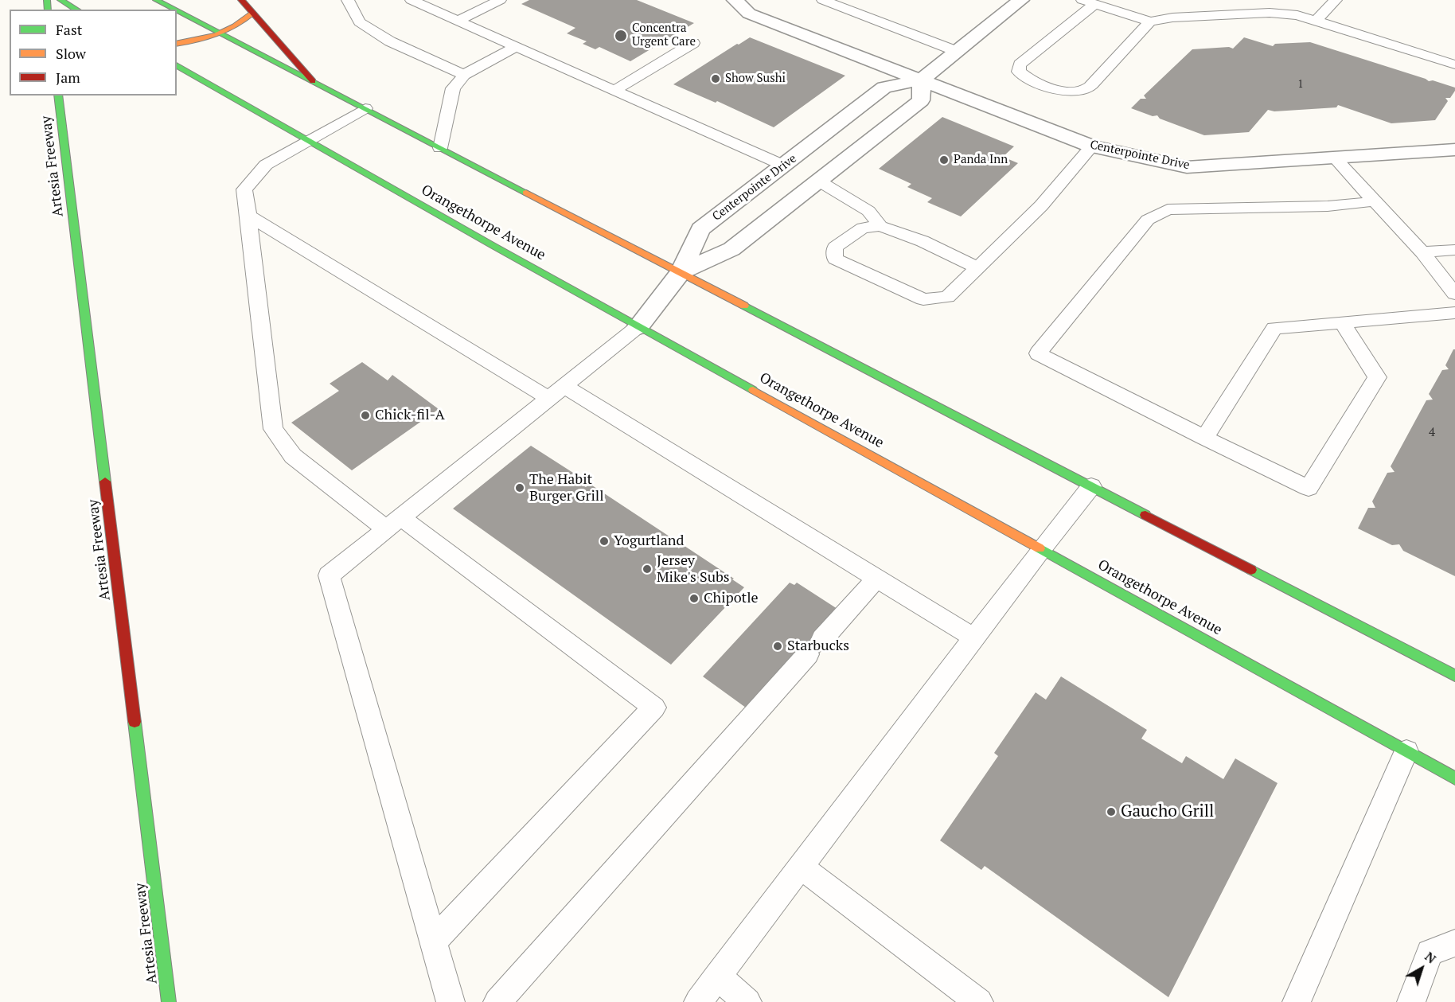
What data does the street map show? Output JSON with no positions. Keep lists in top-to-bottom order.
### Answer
{
  "streets": {
    "main road": ["Artesia Freeway", "Orangethorpe Avenue"],
    "street": ["Centerpointe Drive"]
  },
  "crossings": [
    ["Centerpointe Drive", "Orangethorpe Avenue"]
  ],
  "places": [
    "Concentra Urgent Care",
    "Show Sushi",
    "Panda Inn",
    "Chick-fil-A",
    "The Habit Burger Grill",
    "Yogurtland",
    "Jersey Mike's Subs",
    "Chipotle",
    "Starbucks",
    "Gaucho Grill"
  ],
  "house_numbers": ["1", "4"],
  "legend": ["Fast", "Slow", "Jam"],
  "north": "top right"
}
